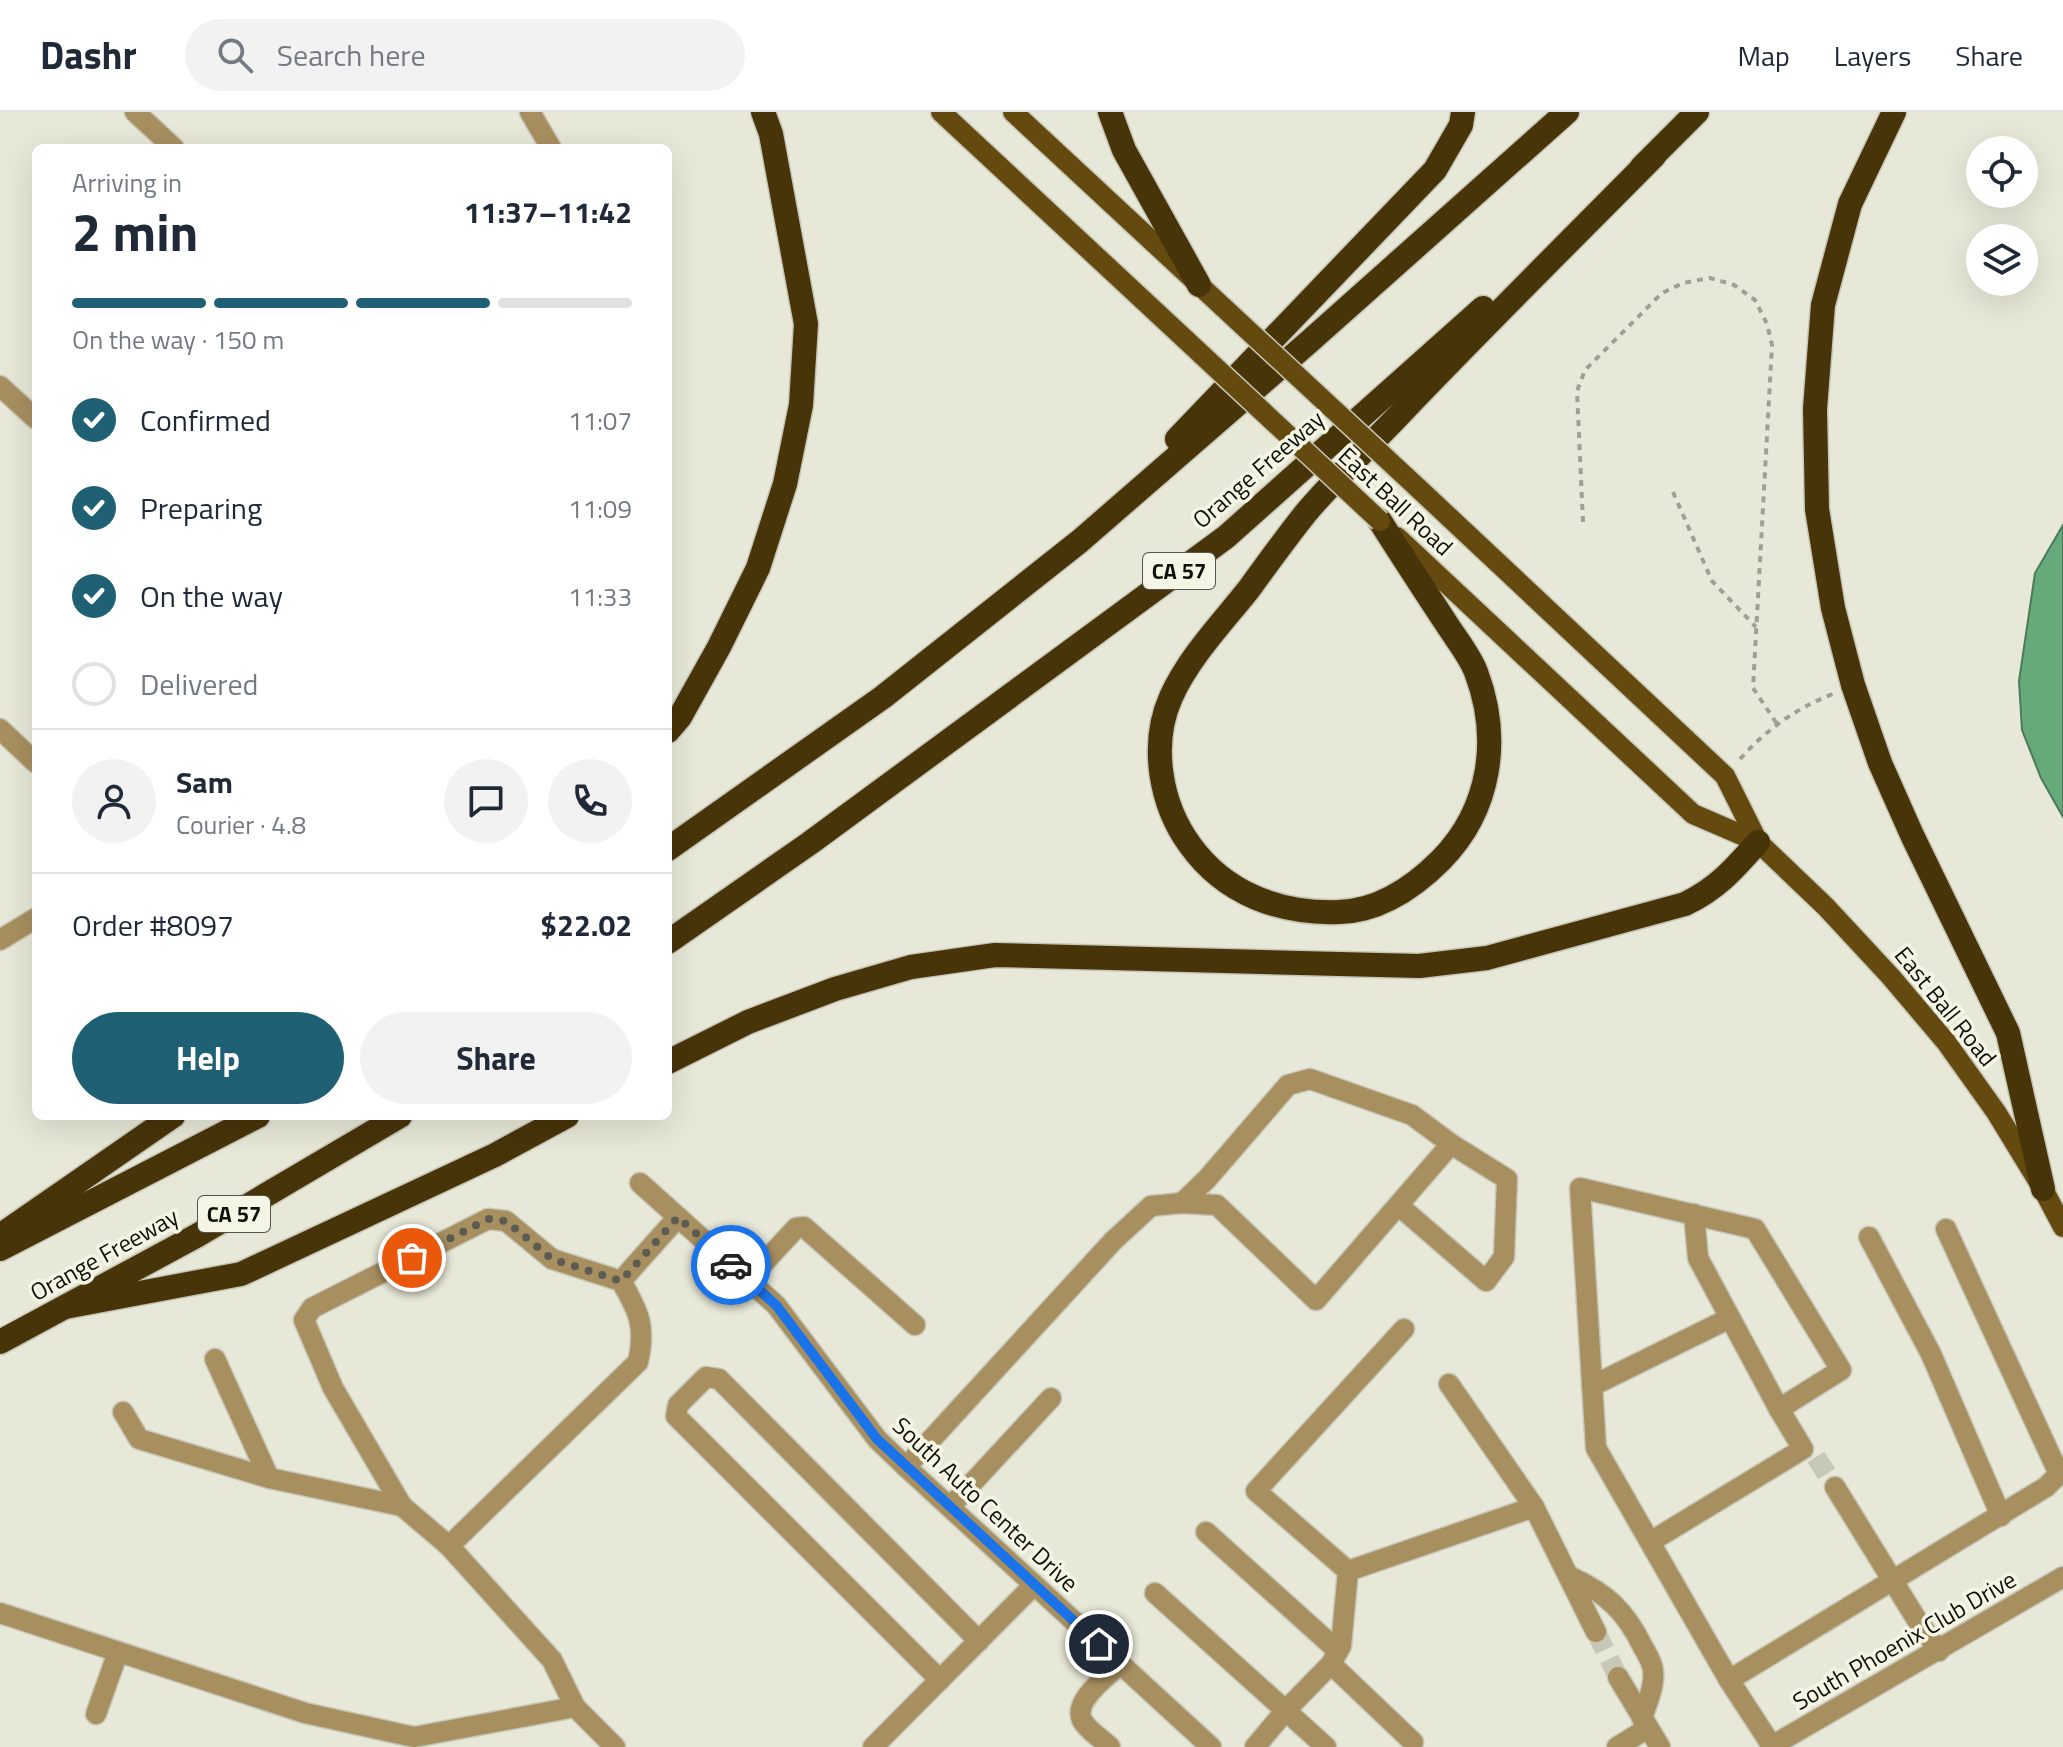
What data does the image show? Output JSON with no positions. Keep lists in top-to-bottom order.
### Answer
{
  "streets": {
    "highway": ["Orange Freeway", "CA 57"],
    "main road": ["East Ball Road"],
    "street": ["South Auto Center Drive", "South Phoenix Club Drive"]
  },
  "page": {
    "header": "Dashr",
    "search": "Search here",
    "nav": ["Map", "Layers", "Share"],
    "heading": ["2 min", "Arriving in", "11:37–11:42"],
    "panel": [
      "Sam",
      "Courier · 4.8",
      "Order #8097",
      "$22.02"
    ],
    "bar": "On the way · 150 m",
    "list": [
      ["Confirmed", "11:07"],
      ["Preparing", "11:09"],
      ["On the way", "11:33"],
      "Delivered"
    ],
    "buttons": ["Help", "Share"]
  }
}
